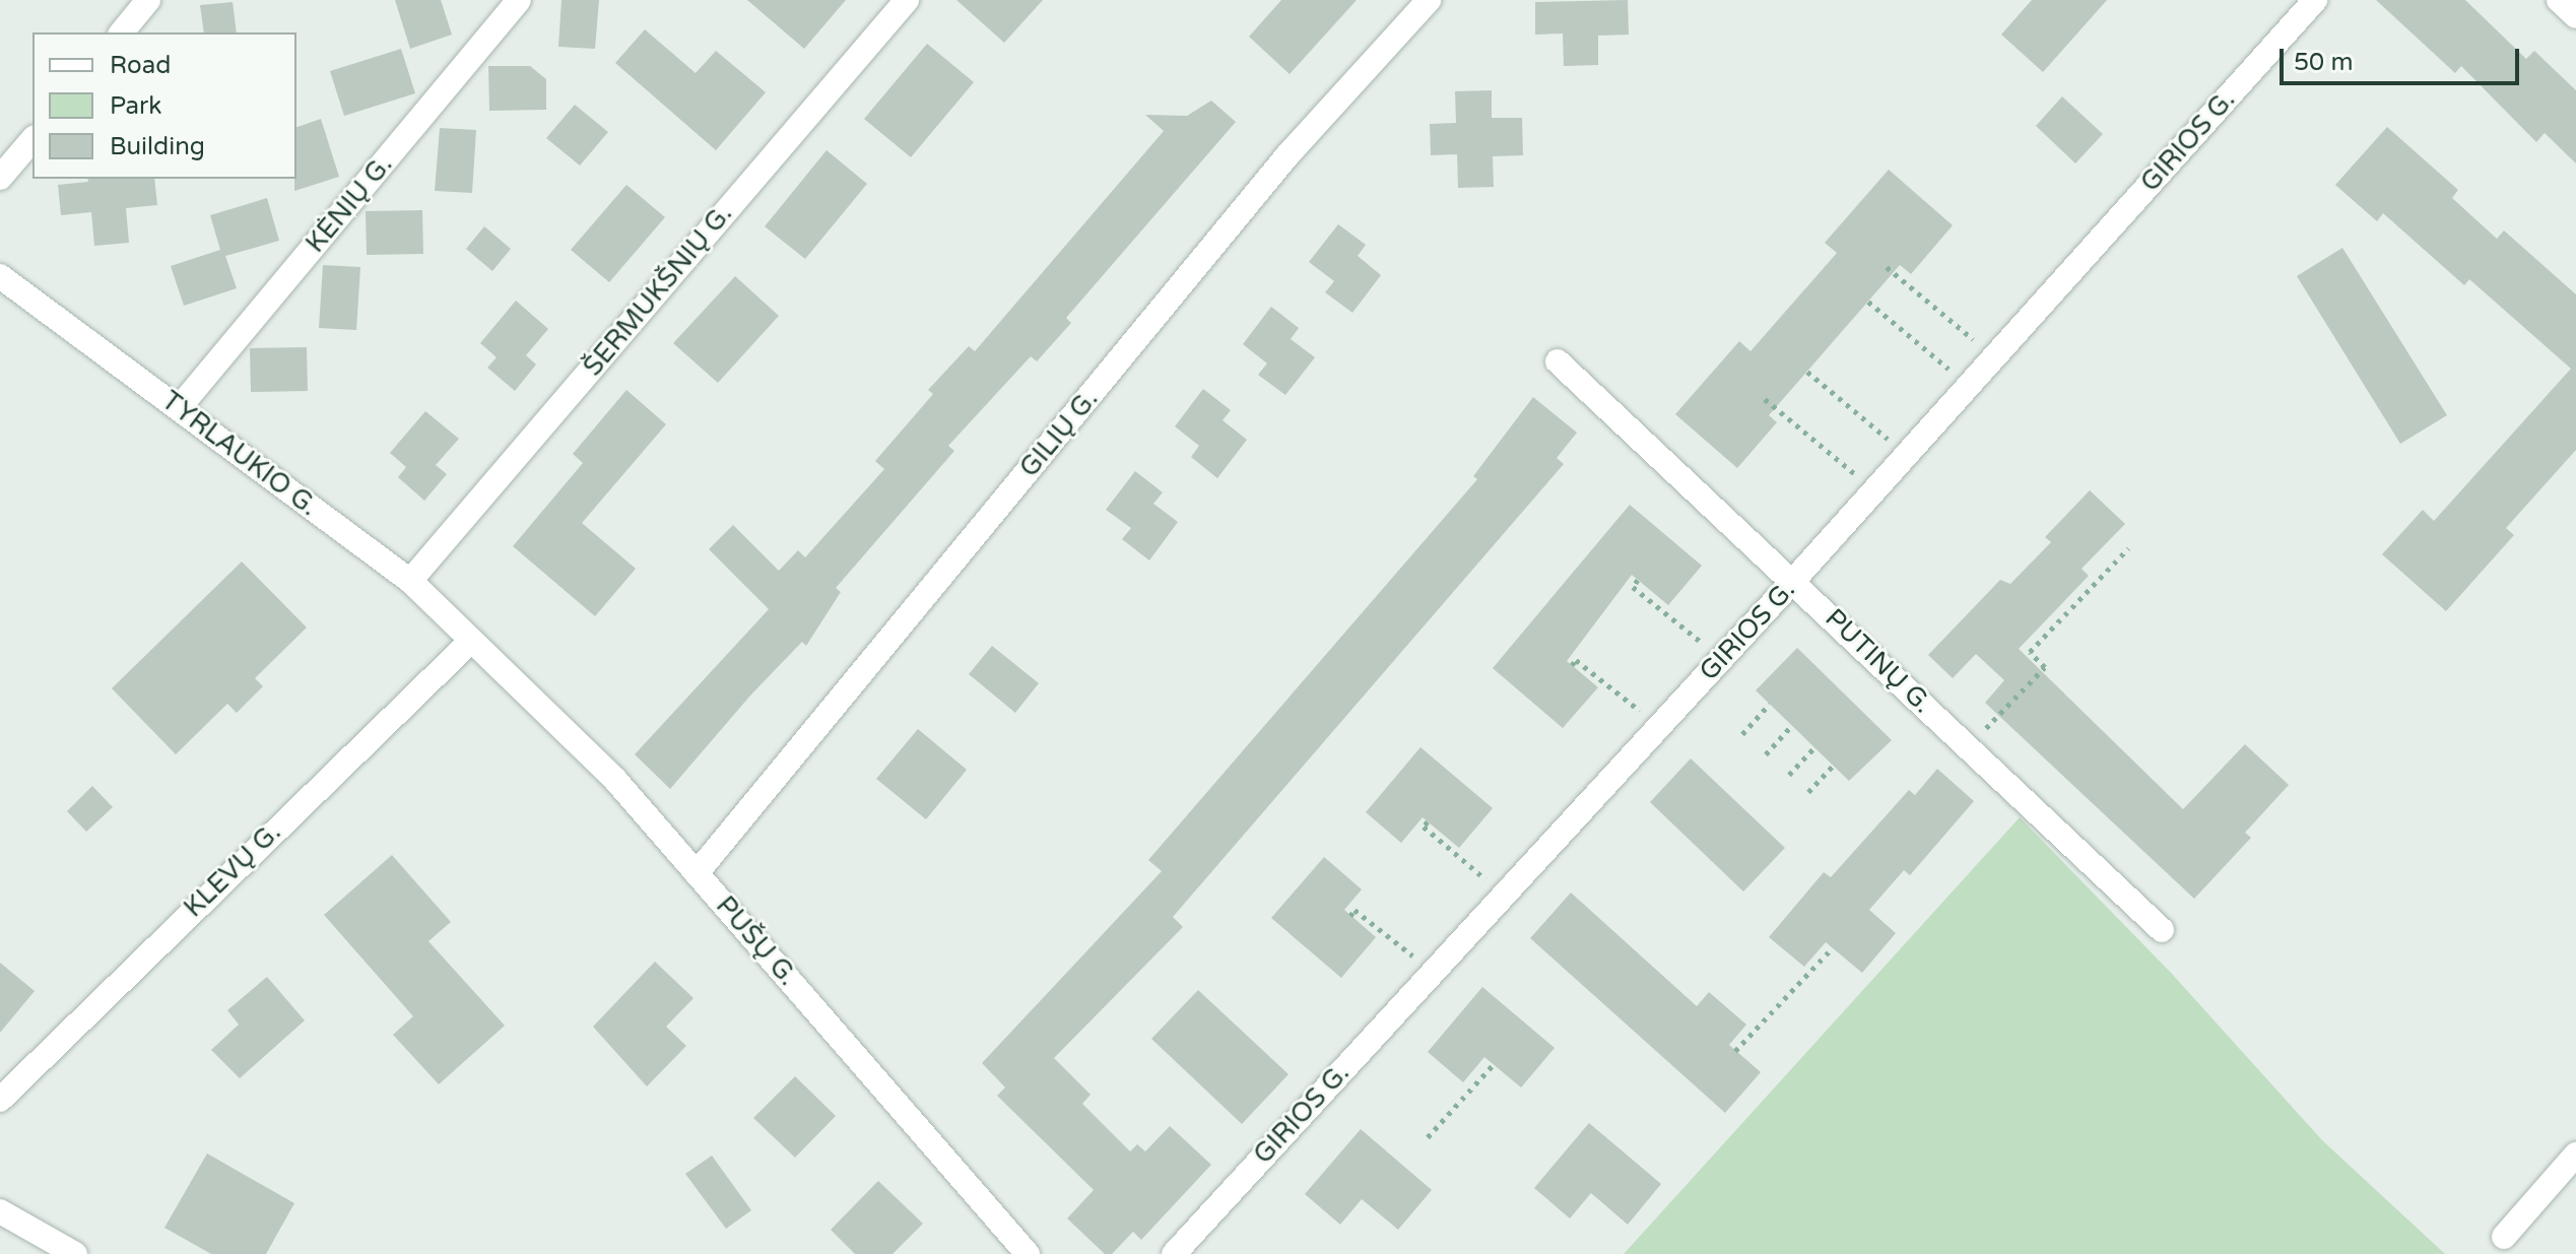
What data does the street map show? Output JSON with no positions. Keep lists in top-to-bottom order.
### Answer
{
  "streets": {
    "street": [
      "GIRIOS G.",
      "KĖNIŲ G.",
      "ŠERMUKŠNIŲ G.",
      "GILIŲ G.",
      "TYRLAUKIO G.",
      "PUTINŲ G.",
      "KLEVŲ G.",
      "PUŠŲ G."
    ]
  },
  "crossings": [
    ["GIRIOS G.", "PUTINŲ G."],
    ["KĖNIŲ G.", "TYRLAUKIO G."],
    ["ŠERMUKŠNIŲ G.", "TYRLAUKIO G."],
    ["GILIŲ G.", "PUŠŲ G."],
    ["TYRLAUKIO G.", "KLEVŲ G."],
    ["TYRLAUKIO G.", "PUŠŲ G."],
    ["KLEVŲ G.", "PUŠŲ G."]
  ],
  "legend": ["Road", "Park", "Building"],
  "scale_bar": "50 m"
}
